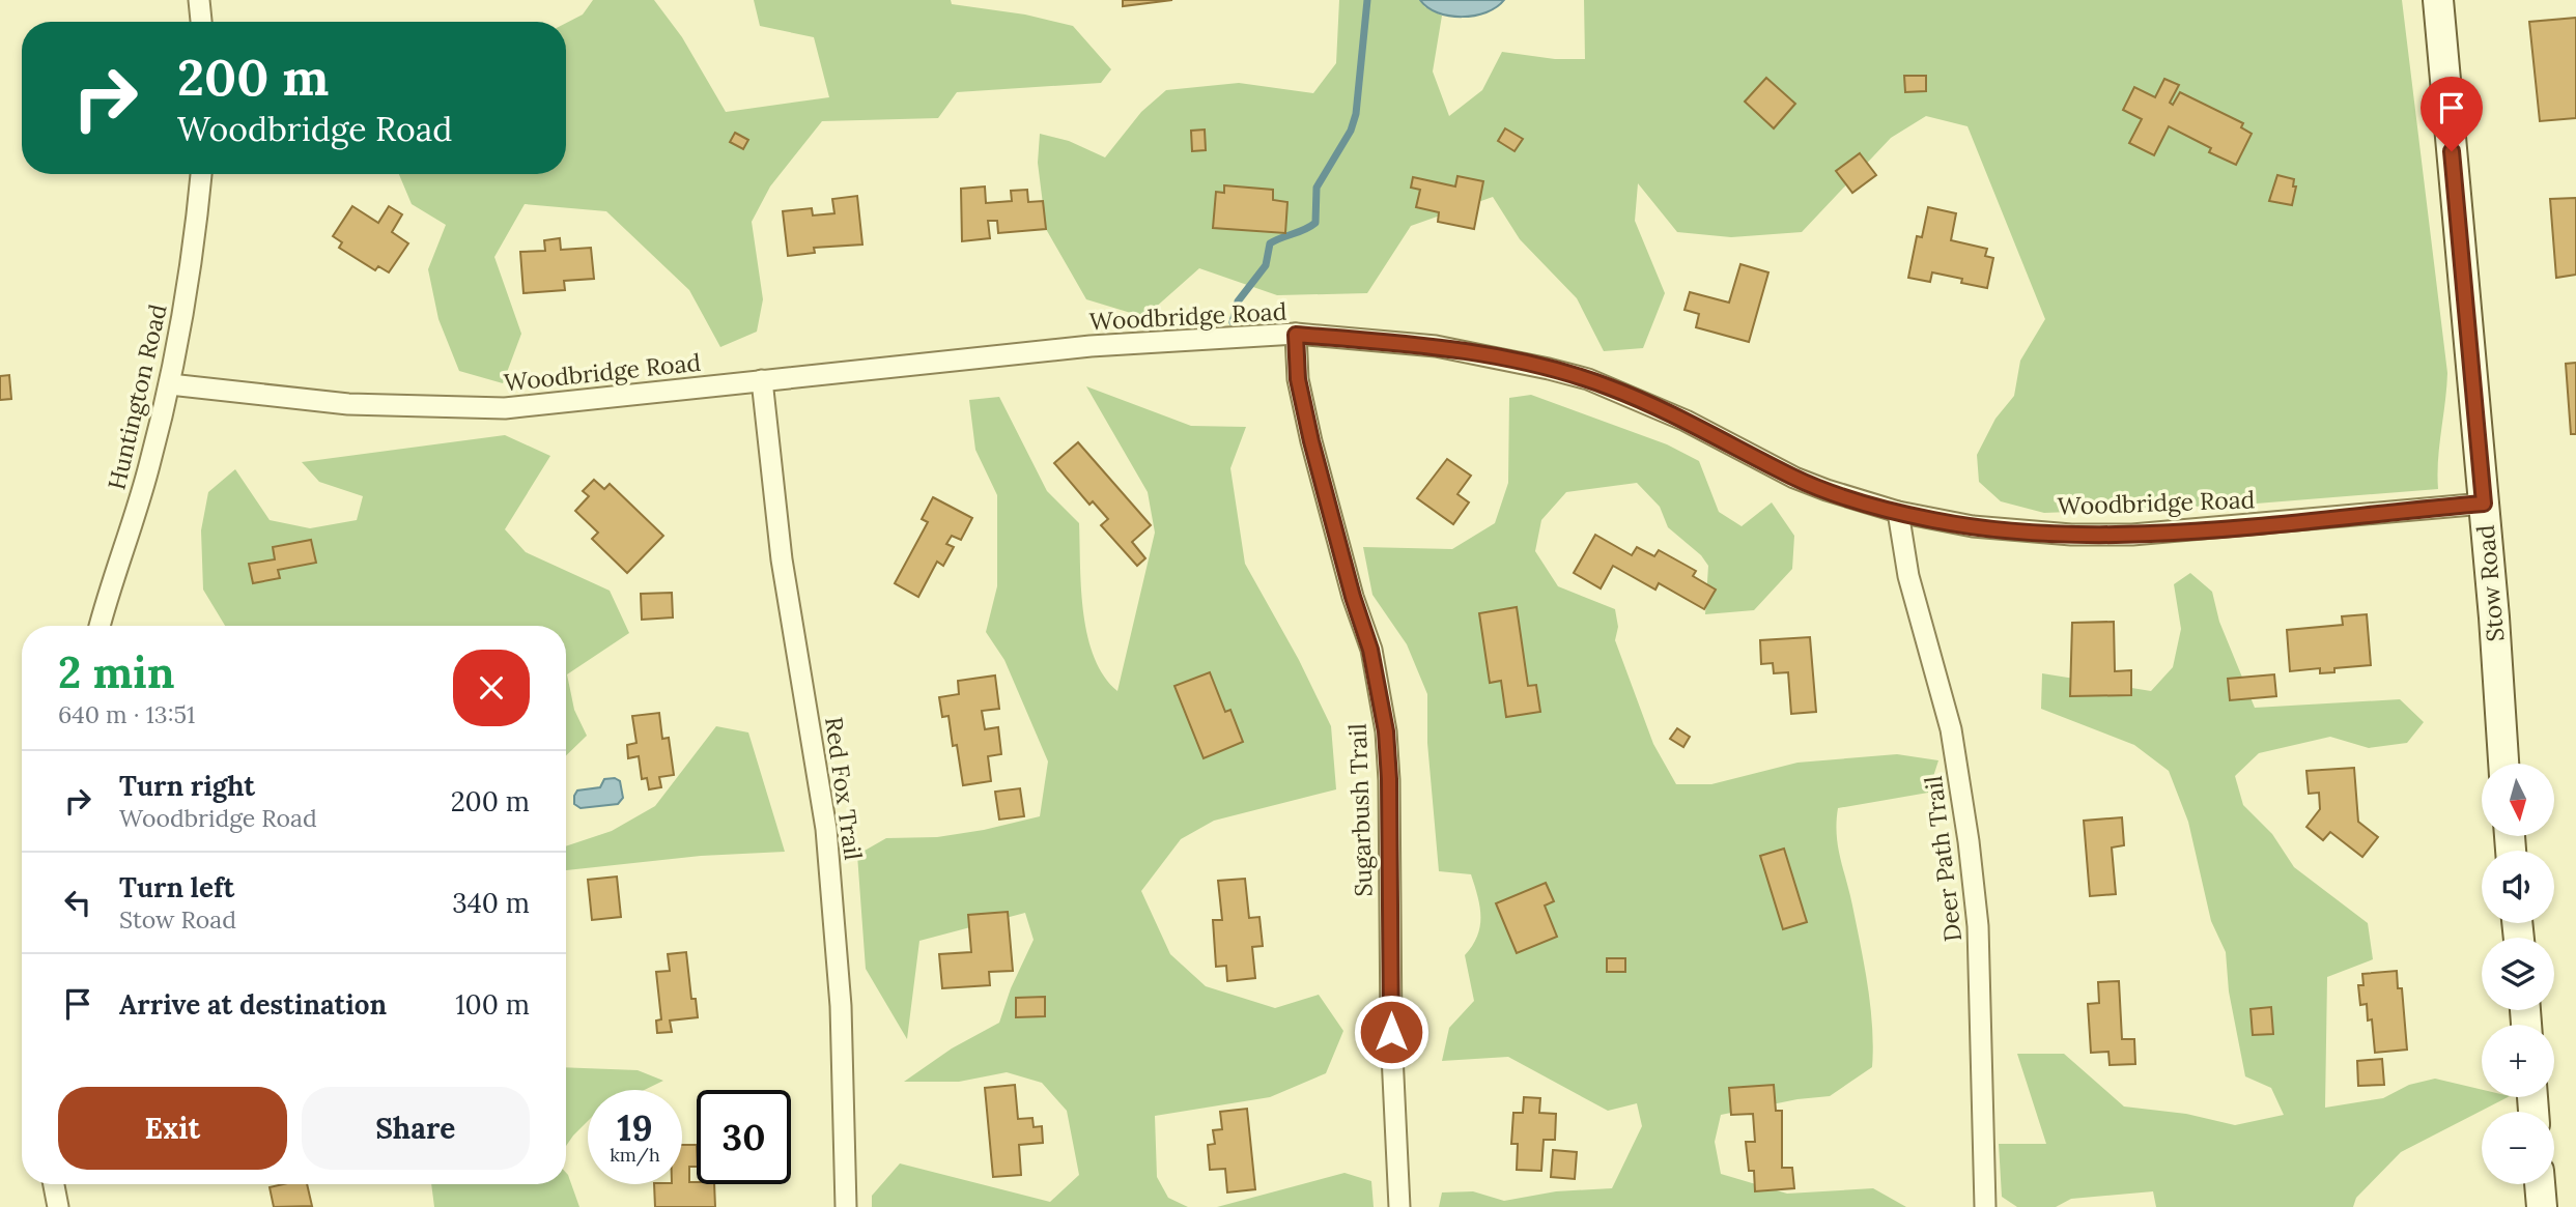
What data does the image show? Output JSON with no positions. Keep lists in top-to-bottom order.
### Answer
{
  "streets": {
    "street": [
      "Woodbridge Road",
      "Huntington Road",
      "Stow Road",
      "Red Fox Trail",
      "Sugarbush Trail",
      "Deer Path Trail"
    ]
  },
  "crossings": [
    ["Woodbridge Road", "Huntington Road"],
    ["Woodbridge Road", "Stow Road"],
    ["Woodbridge Road", "Red Fox Trail"],
    ["Woodbridge Road", "Sugarbush Trail"],
    ["Woodbridge Road", "Deer Path Trail"]
  ],
  "north": "bottom",
  "page": {
    "turn": ["200 m", "Woodbridge Road"],
    "heading": ["2 min", "640 m · 13:51"],
    "list": [
      {
        "name": "Turn right",
        "note": "Woodbridge Road",
        "value": "200 m"
      },
      {
        "name": "Turn left",
        "note": "Stow Road",
        "value": "340 m"
      },
      {
        "name": "Arrive at destination",
        "value": "100 m"
      }
    ],
    "map_buttons": ["+", "−"],
    "buttons": ["Exit", "Share"],
    "speed": "19 km/h",
    "limit": "30"
  }
}
